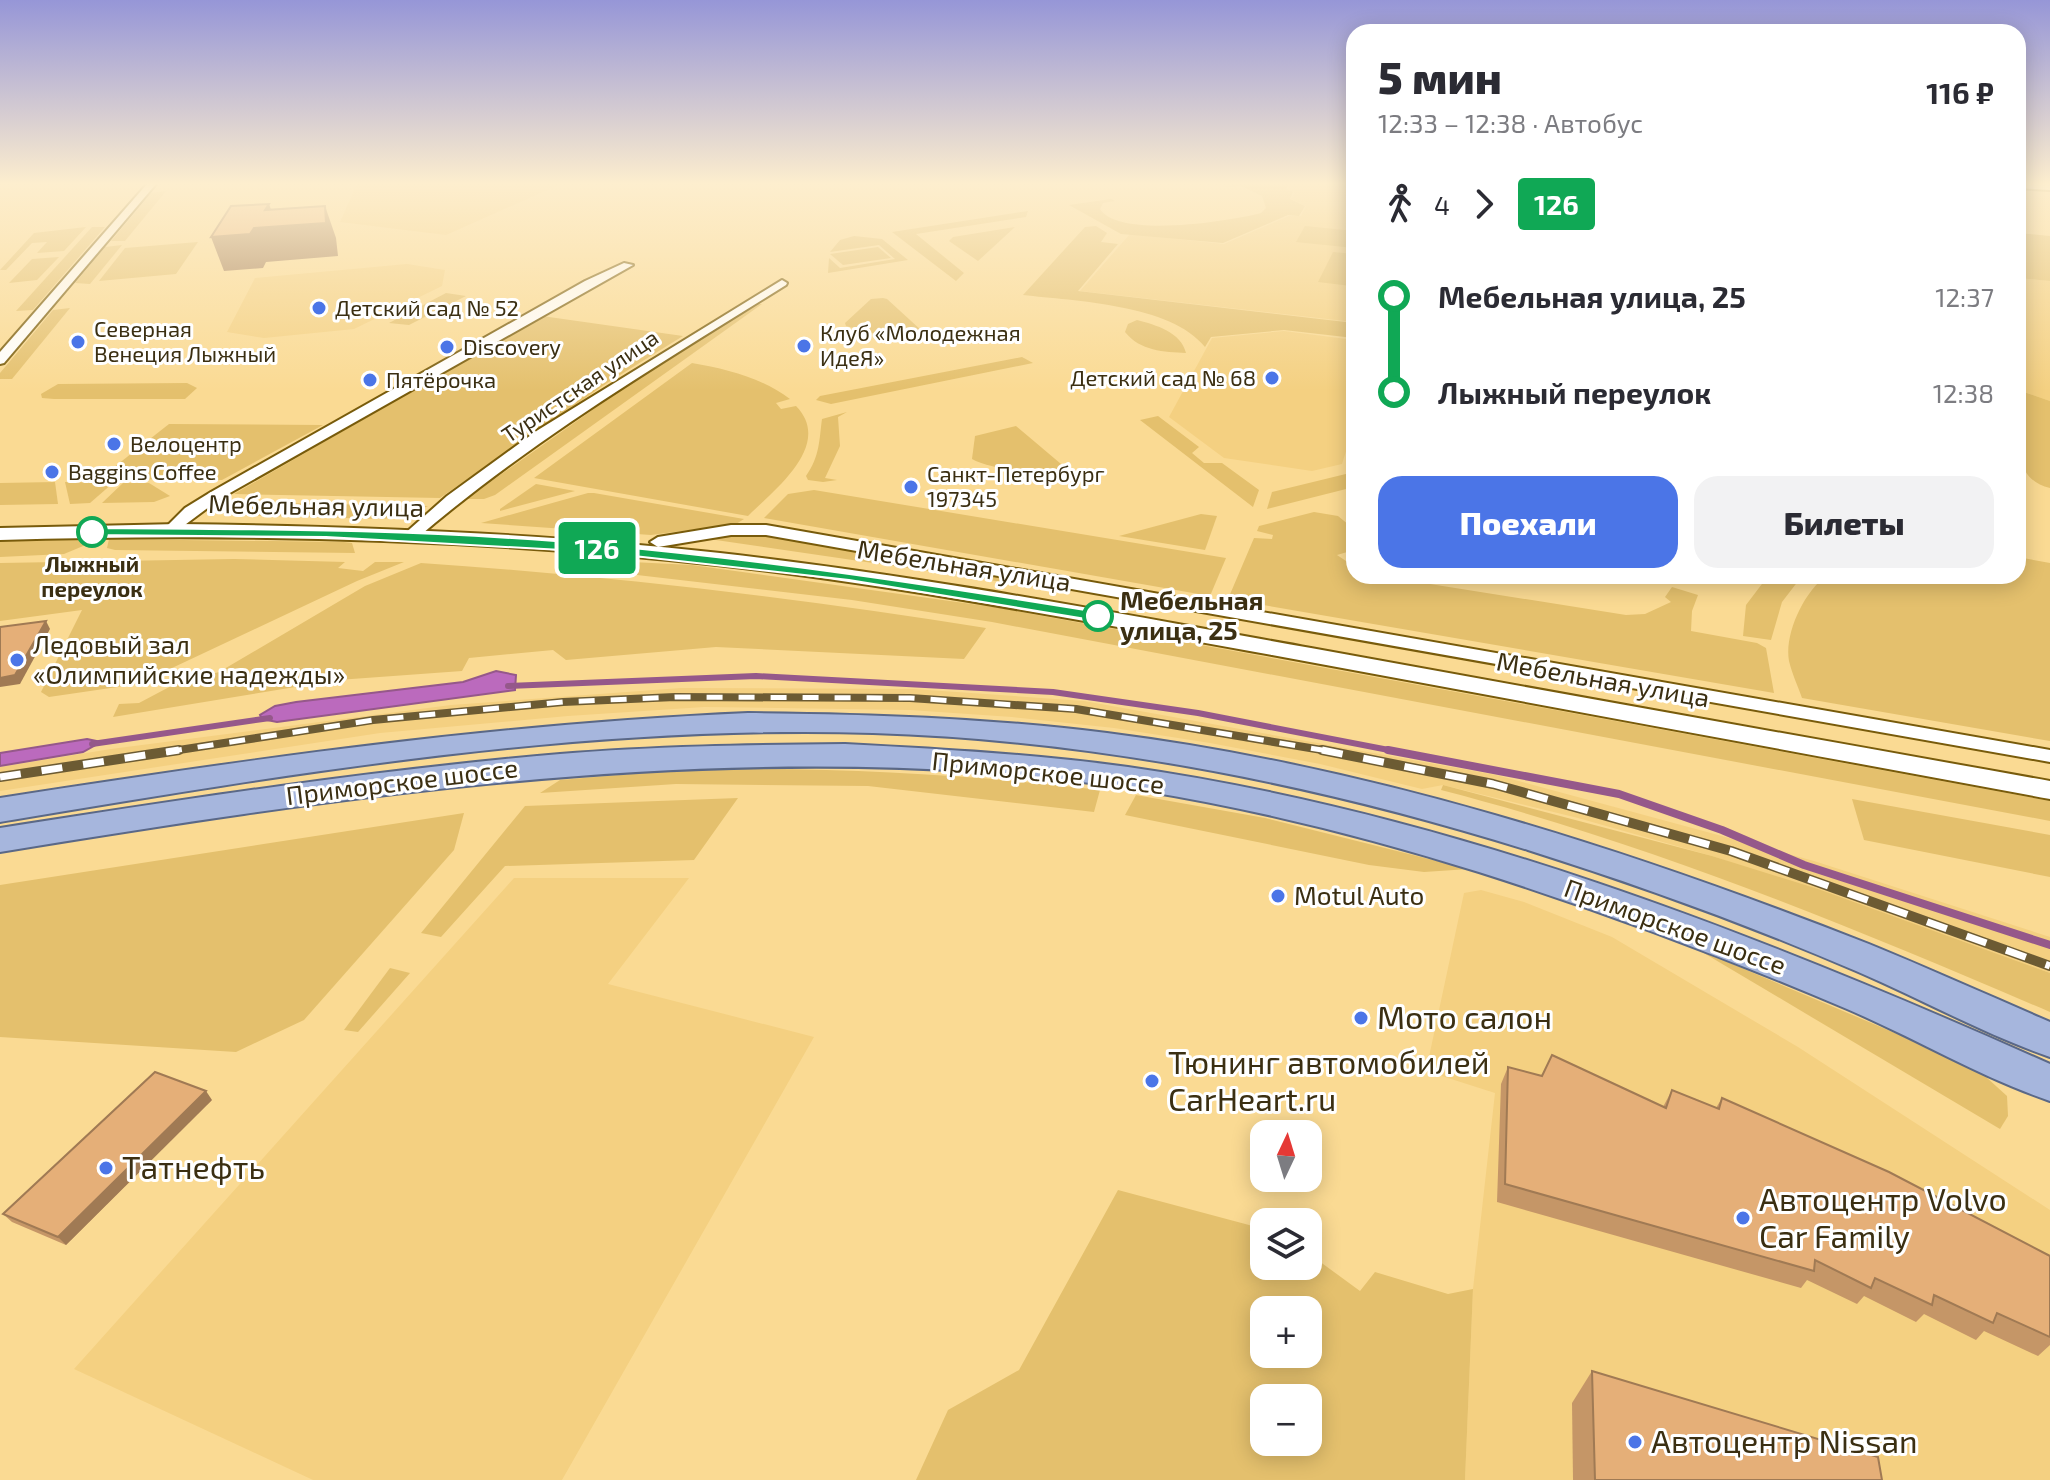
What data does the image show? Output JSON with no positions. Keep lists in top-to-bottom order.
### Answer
{
  "streets": {
    "main road": ["Приморское шоссе"],
    "street": ["Туристская улица", "Мебельная улица"]
  },
  "crossings": [
    ["Туристская улица", "Мебельная улица"]
  ],
  "places": [
    "Детский сад № 52",
    "Северная Венеция Лыжный",
    "Клуб «Молодежная ИдеЯ»",
    "Discovery",
    "Детский сад № 68",
    "Пятёрочка",
    "Велоцентр",
    "Baggins Coffee",
    "Санкт-Петербург 197345",
    "Лыжный переулок",
    "Мебельная улица, 25",
    "Ледовый зал «Олимпийские надежды»",
    "Motul Auto",
    "Мото салон",
    "Тюнинг автомобилей CarHeart.ru",
    "Татнефть",
    "Автоцентр Volvo Car Family",
    "Автоцентр Nissan"
  ],
  "lines": ["bus line 126"],
  "north": "top",
  "page": {
    "on_map": "126",
    "heading": ["5 мин", "12:33 – 12:38 · Автобус", "116 ₽"],
    "legs": ["4", "126"],
    "list": [
      {
        "name": "Мебельная улица, 25",
        "value": "12:37"
      },
      {
        "name": "Лыжный переулок",
        "value": "12:38"
      }
    ],
    "buttons": ["Поехали", "Билеты"],
    "map_buttons": ["+", "−"]
  }
}
